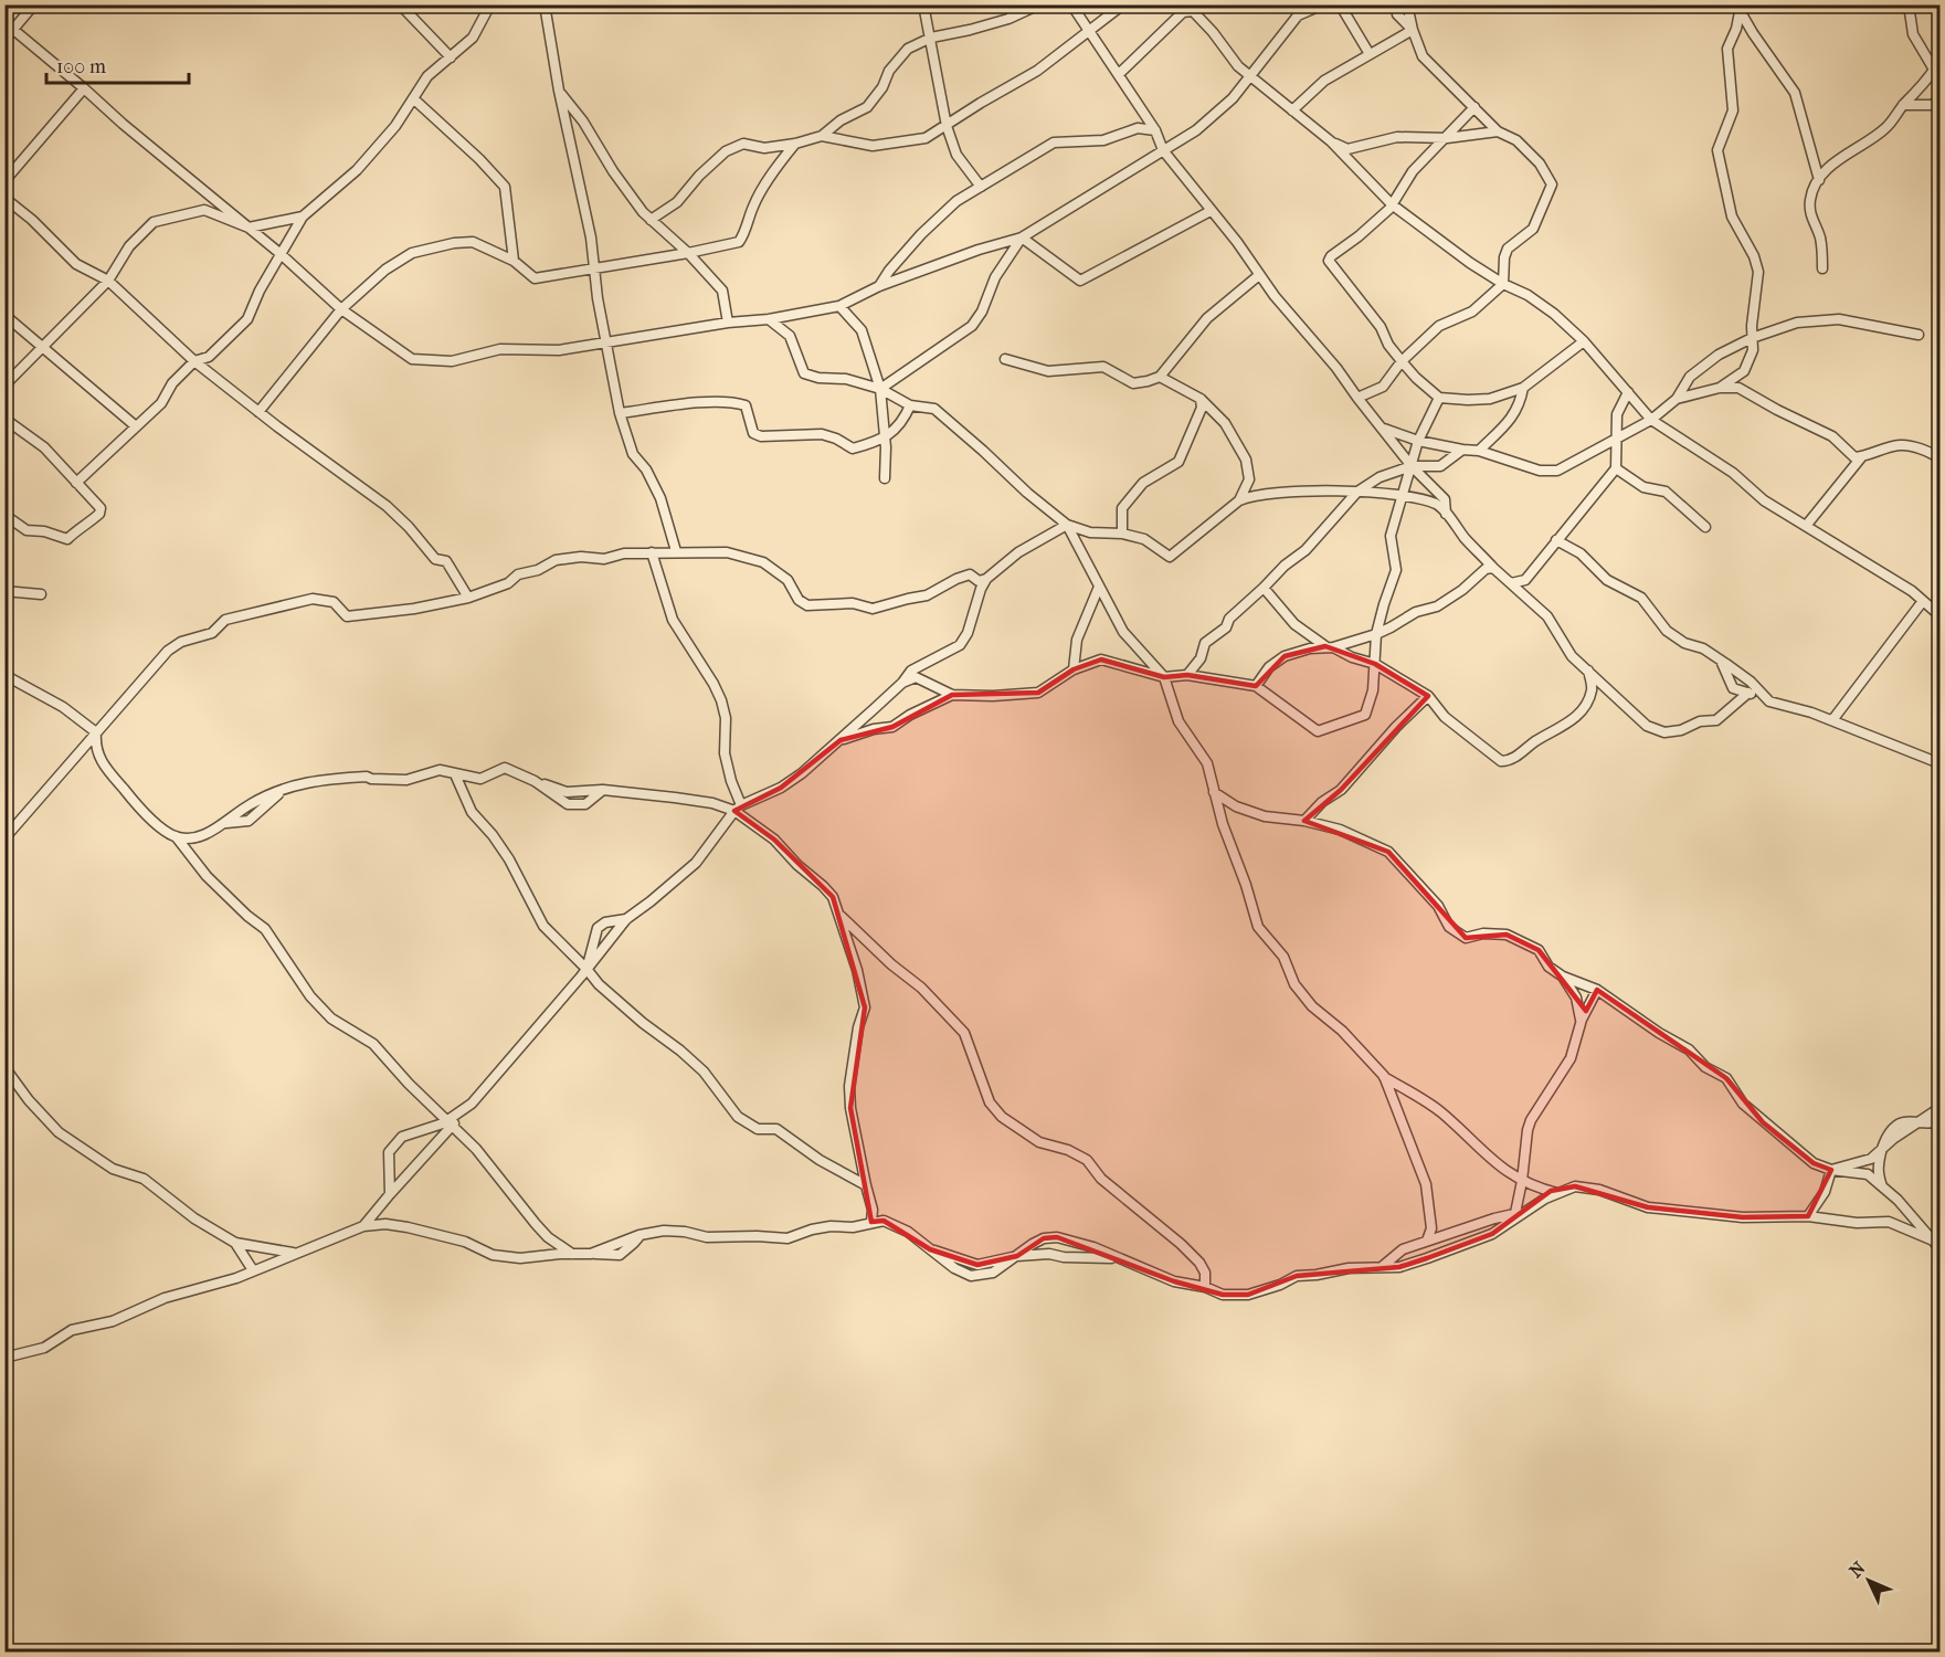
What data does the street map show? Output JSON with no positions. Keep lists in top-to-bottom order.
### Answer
{
  "scale_bar": "100 m",
  "north": "top left"
}
